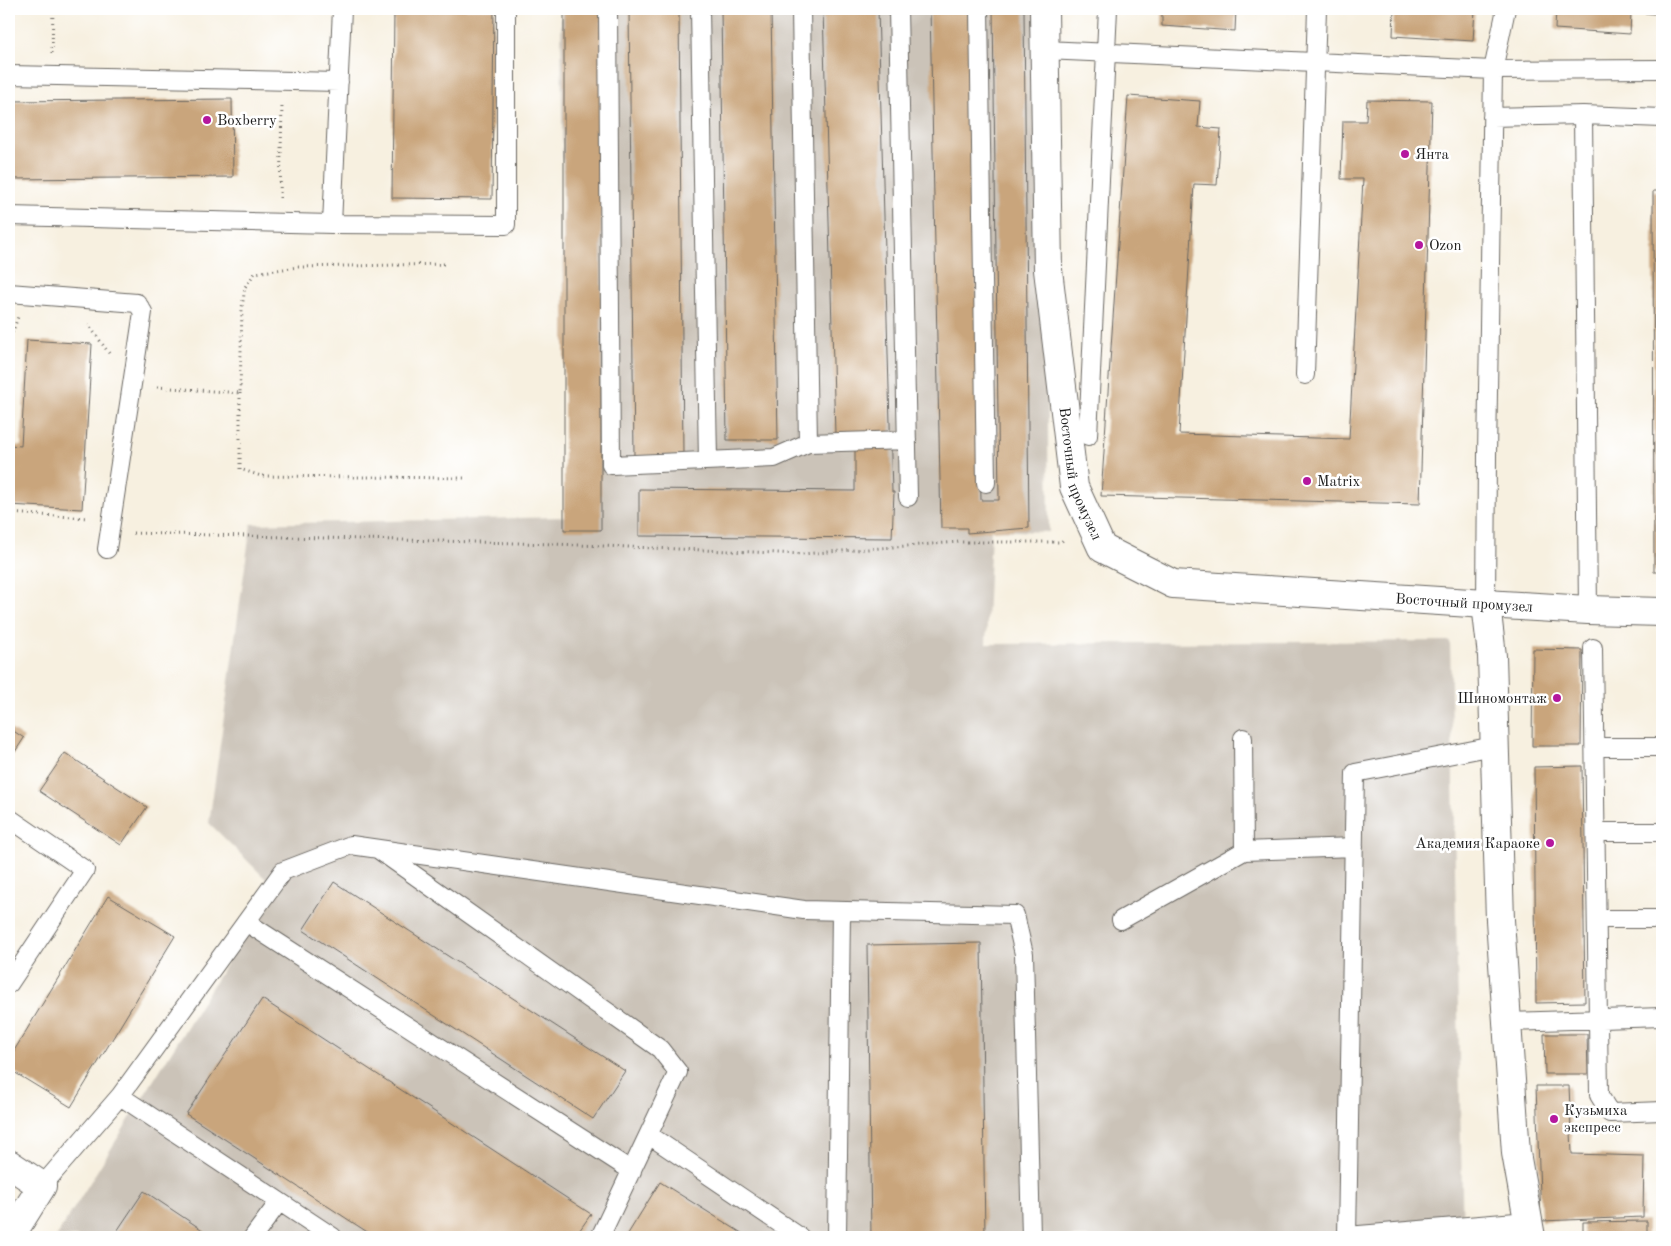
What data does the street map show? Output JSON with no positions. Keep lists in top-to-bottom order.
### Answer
{
  "streets": {
    "street": ["Восточный промузел"]
  },
  "places": [
    "Boxberry",
    "Янта",
    "Ozon",
    "Matrix",
    "Шиномонтаж",
    "Академия Караоке",
    "Кузьмиха экспресс"
  ]
}
